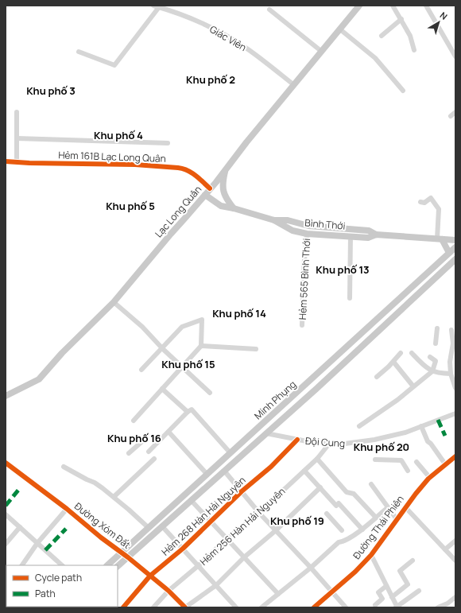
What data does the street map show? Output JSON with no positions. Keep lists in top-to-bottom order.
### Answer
{
  "streets": {
    "main road": ["Lạc Long Quân", "Bình Thới", "Minh Phụng"],
    "street": [
      "Giác Viên",
      "Hẻm 161B Lạc Long Quân",
      "Hẻm 565 Bình Thới",
      "Đội Cung",
      "Hẻm 268 Hàn Hải Nguyên",
      "Đường Xóm Đất",
      "Hẻm 256 Hàn Hải Nguyên",
      "Đường Thái Phiên"
    ]
  },
  "crossings": [
    ["Giác Viên", "Lạc Long Quân"],
    ["Hẻm 161B Lạc Long Quân", "Lạc Long Quân"],
    ["Lạc Long Quân", "Bình Thới"],
    ["Bình Thới", "Hẻm 565 Bình Thới"],
    ["Minh Phụng", "Đội Cung"],
    ["Minh Phụng", "Đường Xóm Đất"],
    ["Đội Cung", "Hẻm 268 Hàn Hải Nguyên"],
    ["Đội Cung", "Hẻm 256 Hàn Hải Nguyên"],
    ["Hẻm 268 Hàn Hải Nguyên", "Đường Xóm Đất"],
    ["Đường Xóm Đất", "Hẻm 256 Hàn Hải Nguyên"]
  ],
  "districts": [
    "Khu phố 2",
    "Khu phố 3",
    "Khu phố 4",
    "Khu phố 5",
    "Khu phố 13",
    "Khu phố 14",
    "Khu phố 15",
    "Khu phố 16",
    "Khu phố 20",
    "Khu phố 19"
  ],
  "legend": ["Cycle path", "Path"],
  "north": "top right"
}
